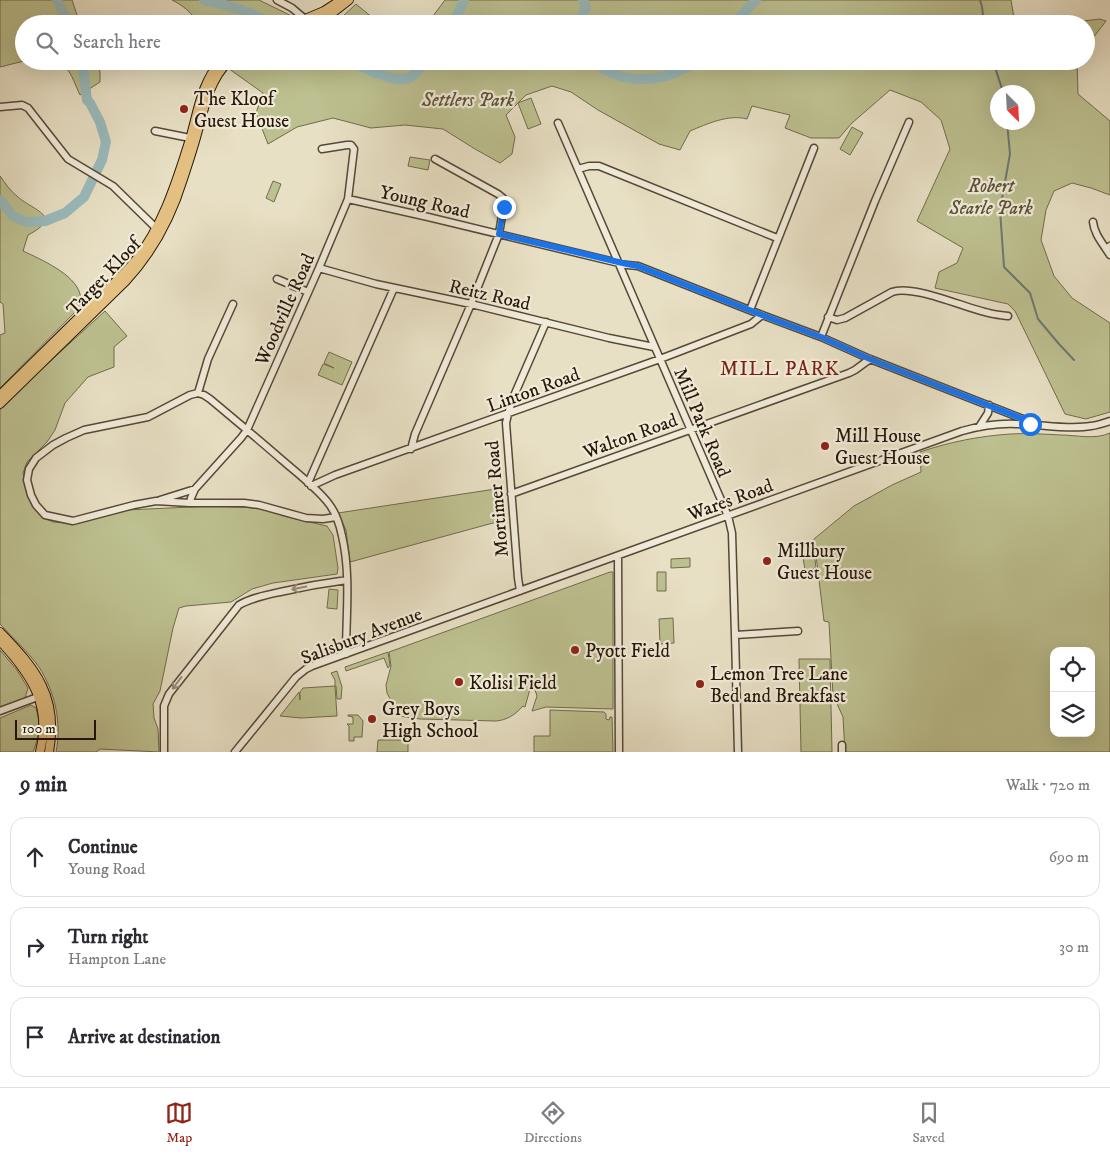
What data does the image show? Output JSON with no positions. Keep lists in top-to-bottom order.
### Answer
{
  "streets": {
    "main road": ["Target Kloof"],
    "street": [
      "Young Road",
      "Reitz Road",
      "Woodville Road",
      "Linton Road",
      "Mill Park Road",
      "Walton Road",
      "Mortimer Road",
      "Wares Road",
      "Salisbury Avenue"
    ]
  },
  "crossings": [
    ["Young Road", "Woodville Road"],
    ["Young Road", "Linton Road"],
    ["Young Road", "Mill Park Road"],
    ["Young Road", "Walton Road"],
    ["Young Road", "Wares Road"],
    ["Reitz Road", "Woodville Road"],
    ["Reitz Road", "Mill Park Road"],
    ["Reitz Road", "Mortimer Road"],
    ["Linton Road", "Mill Park Road"],
    ["Linton Road", "Mortimer Road"],
    ["Mill Park Road", "Walton Road"],
    ["Mill Park Road", "Wares Road"],
    ["Walton Road", "Mortimer Road"],
    ["Mortimer Road", "Wares Road"],
    ["Wares Road", "Salisbury Avenue"]
  ],
  "districts": ["MILL PARK"],
  "parks": ["Settlers Park", "Robert Searle Park"],
  "places": [
    "The Kloof Guest House",
    "Mill House Guest House",
    "Millbury Guest House",
    "Pyott Field",
    "Kolisi Field",
    "Lemon Tree Lane Bed and Breakfast",
    "Grey Boys High School"
  ],
  "scale_bar": "100 m",
  "north": "bottom right",
  "page": {
    "search": "Search here",
    "scale": "100 m",
    "heading": ["9 min", "Walk · 720 m"],
    "list": [
      ["Continue", "Young Road", "690 m"],
      ["Turn right", "Hampton Lane", "30 m"],
      "Arrive at destination"
    ],
    "nav": ["Map", "Directions", "Saved"]
  }
}
